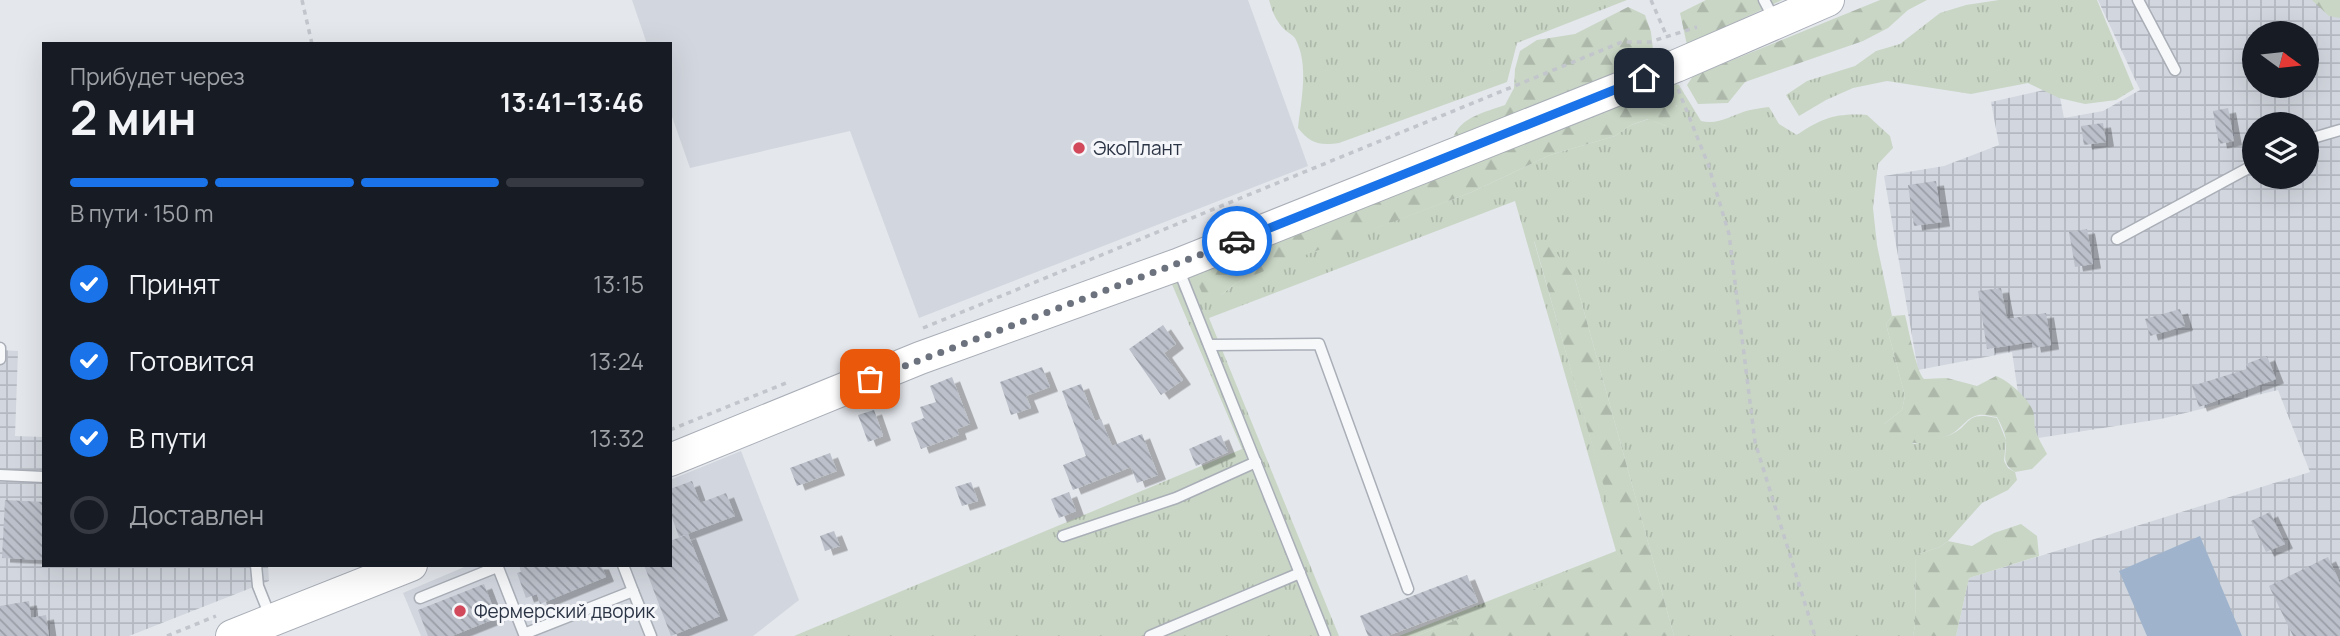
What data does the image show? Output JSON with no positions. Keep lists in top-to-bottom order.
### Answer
{
  "places": ["ЭкоПлант", "Фермерский дворик"],
  "north": "right",
  "page": {
    "heading": ["2 мин", "Прибудет через", "13:41–13:46"],
    "bar": "В пути · 150 m",
    "list": [
      ["Принят", "13:15"],
      ["Готовится", "13:24"],
      ["В пути", "13:32"],
      "Доставлен"
    ]
  }
}
